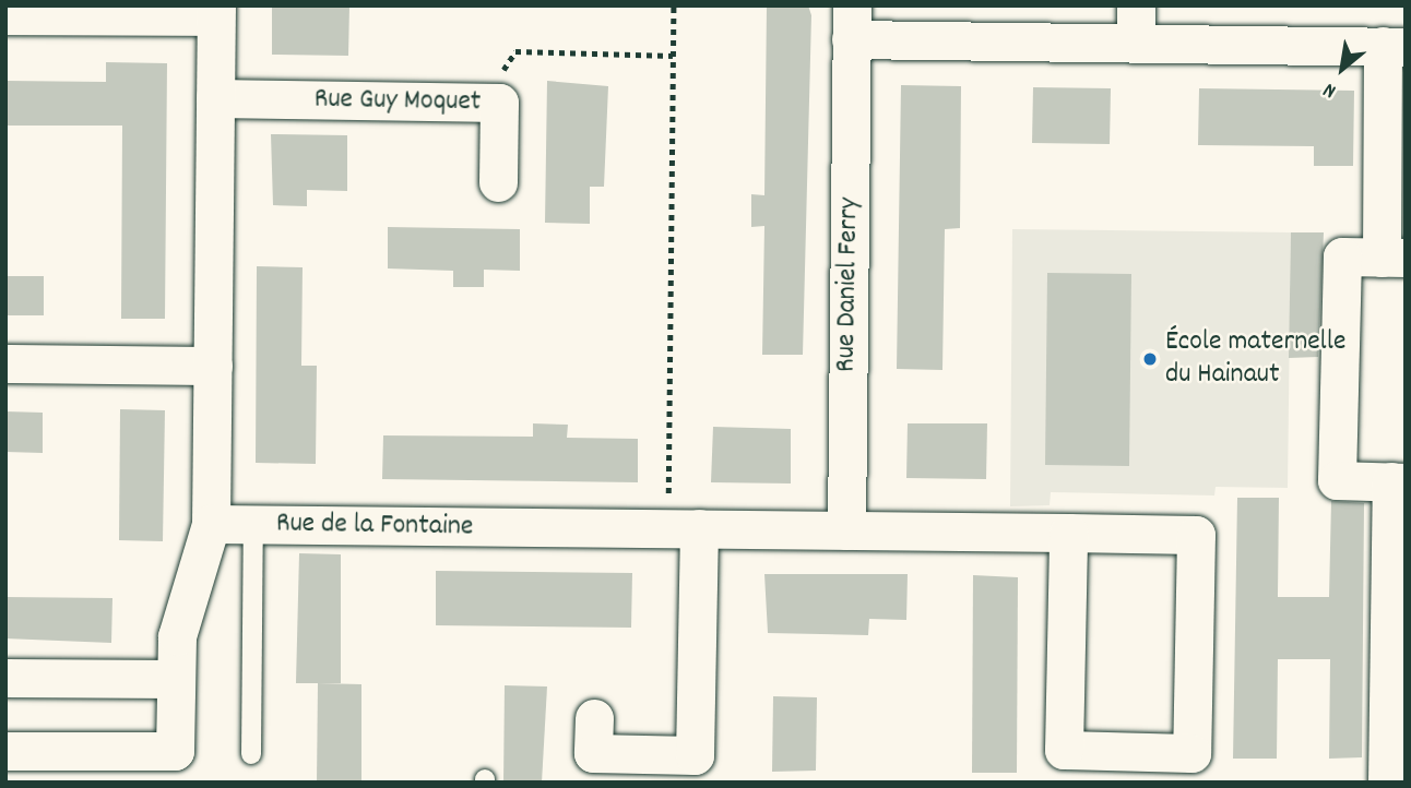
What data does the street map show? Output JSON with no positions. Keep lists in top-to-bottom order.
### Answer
{
  "streets": {
    "street": ["Rue Guy Moquet", "Rue Daniel Ferry", "Rue de la Fontaine"]
  },
  "crossings": [
    ["Rue Daniel Ferry", "Rue de la Fontaine"]
  ],
  "places": ["École maternelle du Hainaut"],
  "north": "bottom left"
}
